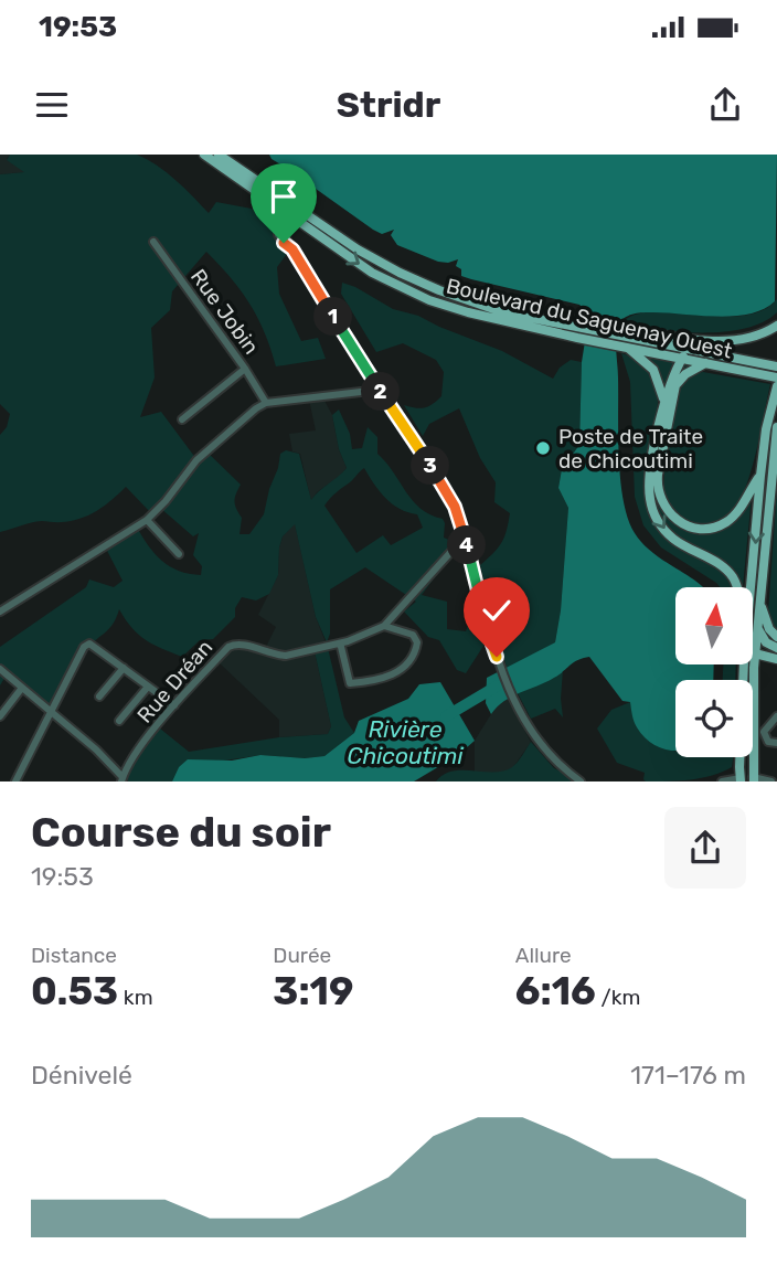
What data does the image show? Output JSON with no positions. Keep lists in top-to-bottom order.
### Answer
{
  "streets": {
    "main road": ["Boulevard du Saguenay Ouest"],
    "street": ["Rue Jobin", "Rue Dréan"]
  },
  "water": ["Rivière Chicoutimi"],
  "places": ["Poste de Traite de Chicoutimi"],
  "north": "top",
  "page": {
    "status": "19:53",
    "header": "Stridr",
    "pins": [
      "1",
      "2",
      "3",
      "4"
    ],
    "heading": ["Course du soir", "19:53"],
    "stats": [
      ["Distance", "0.53 km"],
      ["Durée", "3:19"],
      ["Allure", "6:16 /km"]
    ],
    "chart": ["Dénivelé", "171–176 m"]
  }
}
